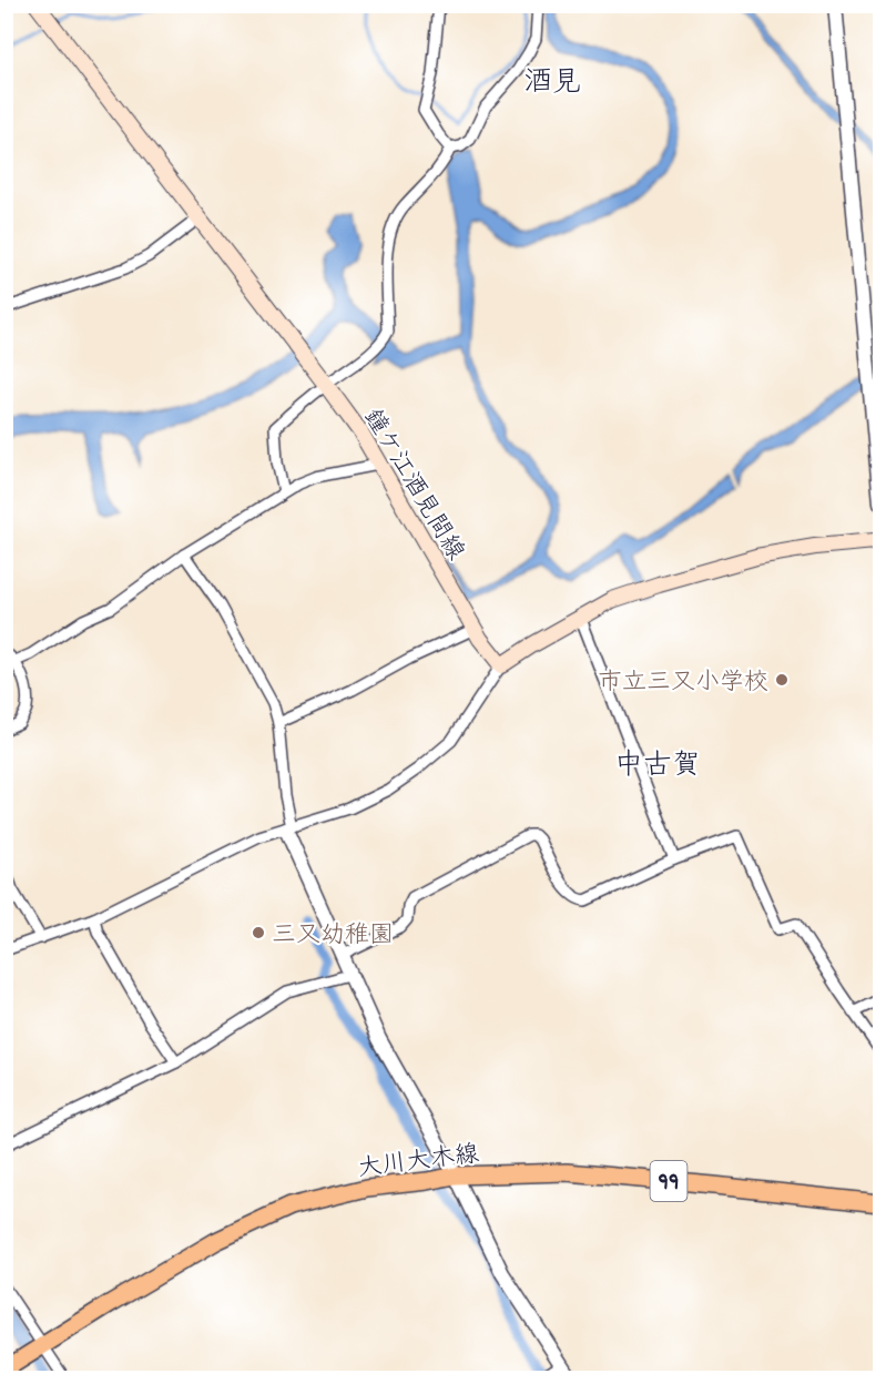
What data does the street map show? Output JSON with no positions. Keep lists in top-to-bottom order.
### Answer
{
  "streets": {
    "main road": ["鐘ケ江酒見間線", "大川大木線", "99"]
  },
  "districts": ["酒見", "中古賀"],
  "places": ["市立三又小学校", "三又幼稚園"]
}
